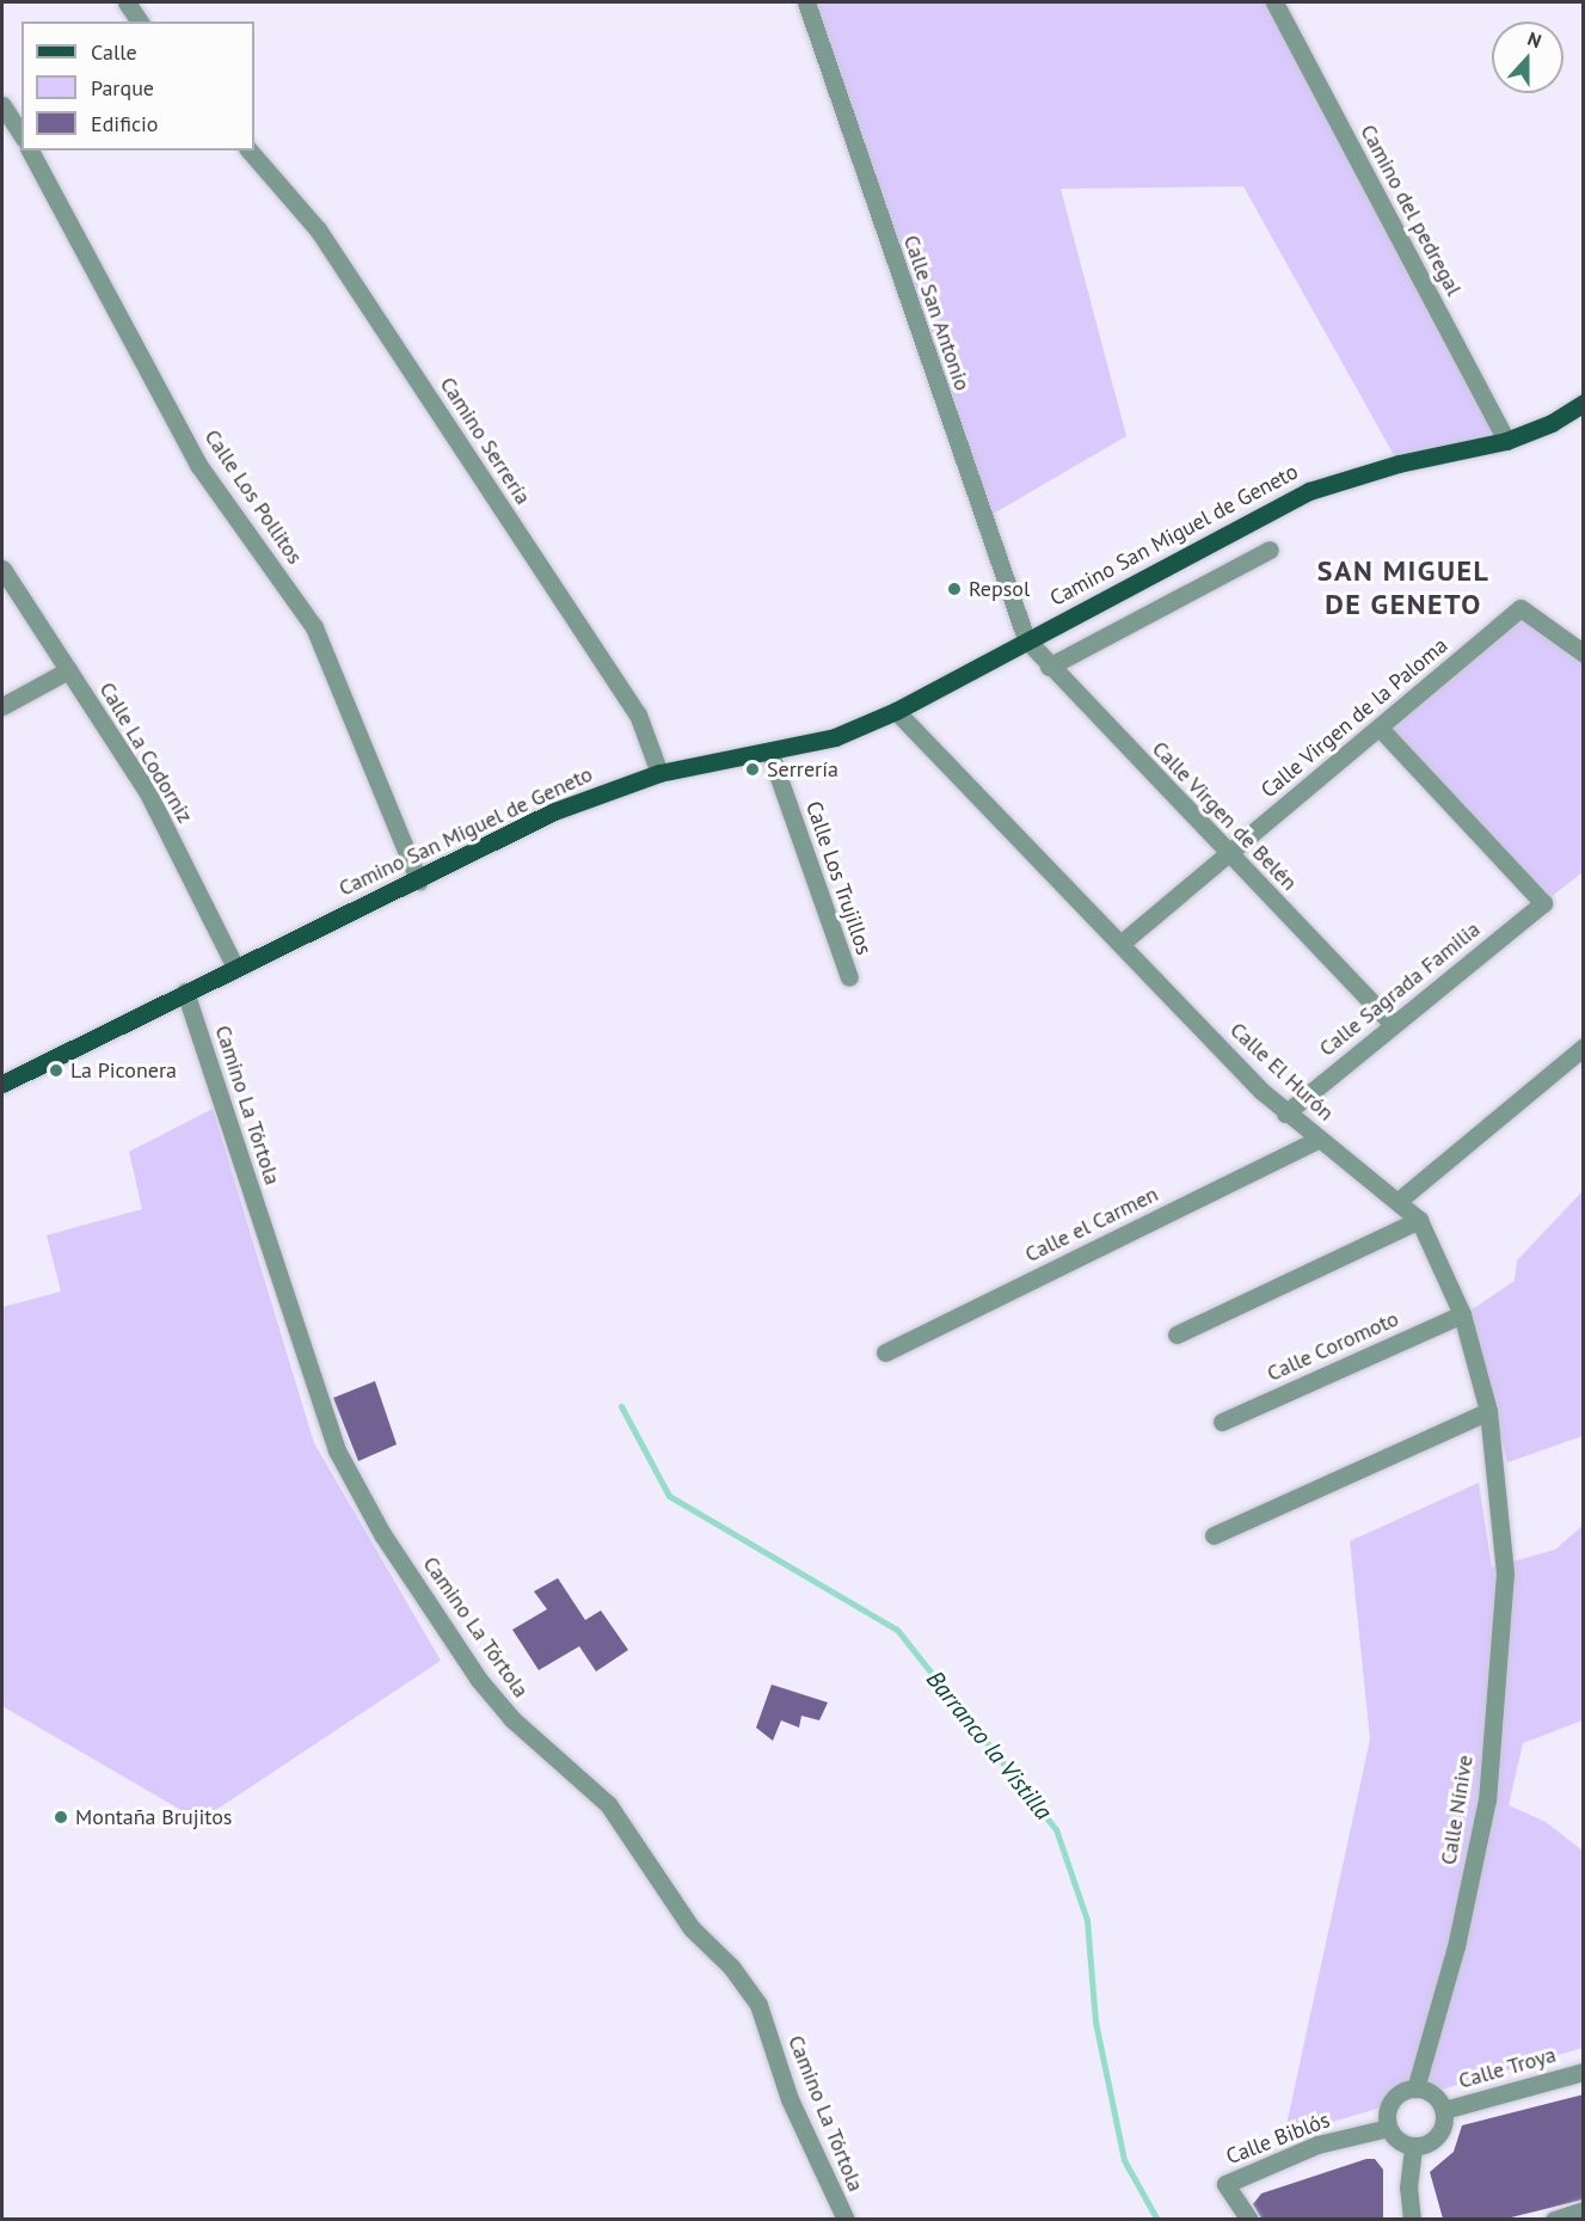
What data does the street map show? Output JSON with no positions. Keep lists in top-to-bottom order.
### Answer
{
  "streets": {
    "main road": ["Camino San Miguel de Geneto"],
    "street": [
      "Camino del pedregal",
      "Calle San Antonio",
      "Camino Serrería",
      "Calle Los Pollitos",
      "Calle Virgen de la Paloma",
      "Calle La Codorniz",
      "Calle Virgen de Belén",
      "Calle Los Trujillos",
      "Calle Sagrada Familia",
      "Calle El Hurón",
      "Camino La Tórtola",
      "Calle el Carmen",
      "Calle Coromoto",
      "Calle Nínive",
      "Calle Troya",
      "Calle Biblós"
    ]
  },
  "crossings": [
    ["Camino del pedregal", "Camino San Miguel de Geneto"],
    ["Calle San Antonio", "Camino San Miguel de Geneto"],
    ["Calle San Antonio", "Calle Virgen de Belén"],
    ["Camino Serrería", "Camino San Miguel de Geneto"],
    ["Calle Los Pollitos", "Camino San Miguel de Geneto"],
    ["Camino San Miguel de Geneto", "Calle La Codorniz"],
    ["Camino San Miguel de Geneto", "Calle Virgen de Belén"],
    ["Camino San Miguel de Geneto", "Calle Los Trujillos"],
    ["Camino San Miguel de Geneto", "Calle El Hurón"],
    ["Camino San Miguel de Geneto", "Camino La Tórtola"],
    ["Calle Virgen de la Paloma", "Calle Virgen de Belén"],
    ["Calle Virgen de la Paloma", "Calle Sagrada Familia"],
    ["Calle Virgen de la Paloma", "Calle El Hurón"],
    ["Calle Virgen de Belén", "Calle Sagrada Familia"],
    ["Calle Sagrada Familia", "Calle El Hurón"],
    ["Calle El Hurón", "Calle el Carmen"],
    ["Calle El Hurón", "Calle Coromoto"],
    ["Calle El Hurón", "Calle Nínive"],
    ["Calle Nínive", "Calle Troya"],
    ["Calle Nínive", "Calle Biblós"],
    ["Calle Troya", "Calle Biblós"]
  ],
  "districts": ["SAN MIGUEL DE GENETO"],
  "water": ["Barranco la Vistilla"],
  "places": [
    "Repsol",
    "Serrería",
    "La Piconera",
    "Montaña Brujitos"
  ],
  "legend": ["Calle", "Parque", "Edificio"],
  "north": "top"
}
